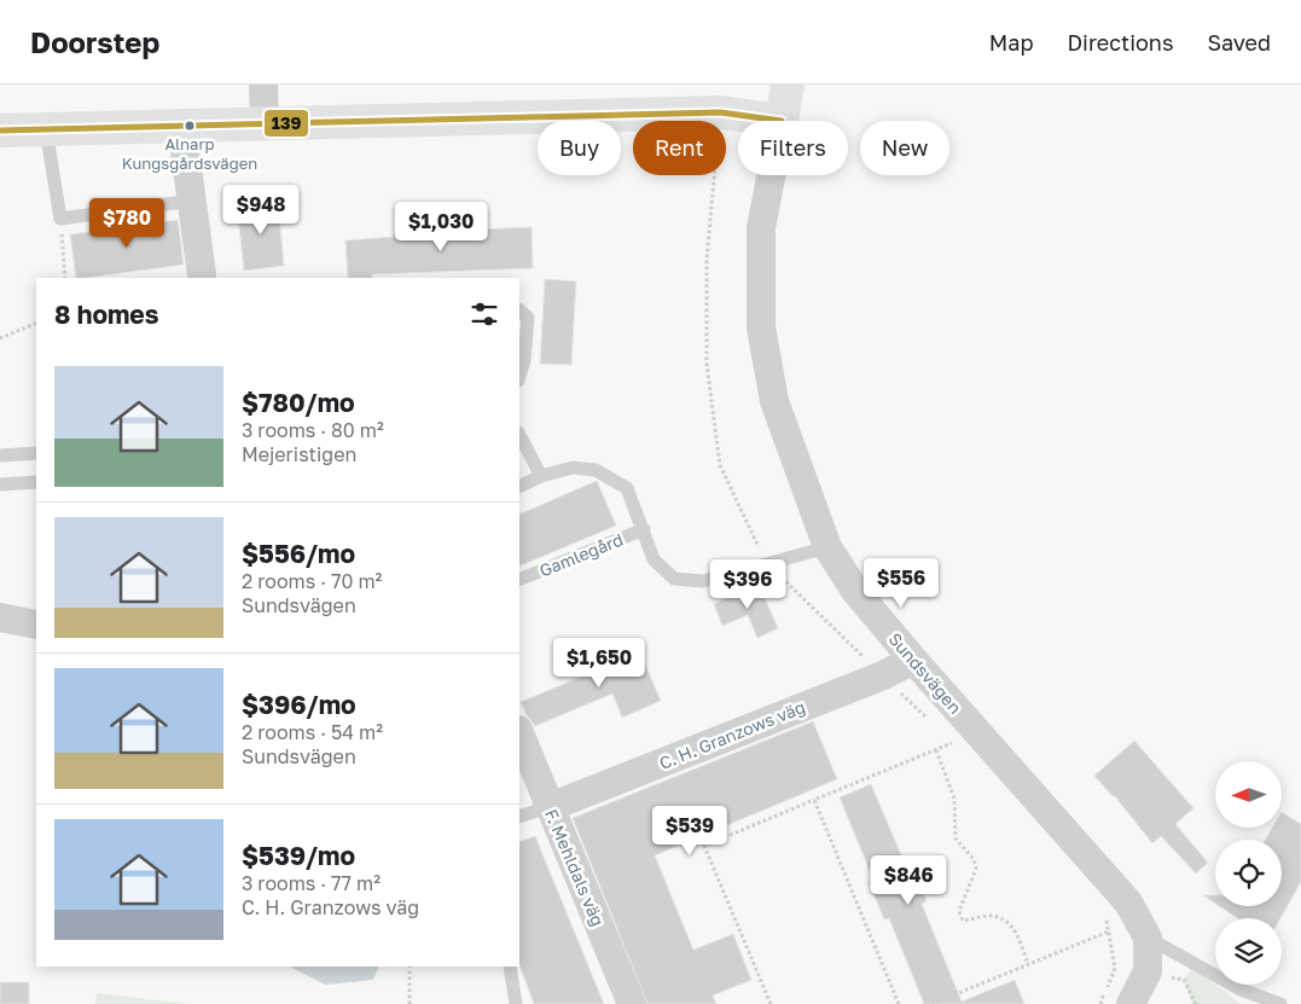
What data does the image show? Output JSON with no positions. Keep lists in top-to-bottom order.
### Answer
{
  "streets": {
    "street": ["Sundsvägen", "C. H. Granzows väg", "F. Mehldals väg"],
    "lane": ["Gamlegård"]
  },
  "crossings": [
    ["Gamlegård", "Sundsvägen"],
    ["Sundsvägen", "C. H. Granzows väg"],
    ["C. H. Granzows väg", "F. Mehldals väg"]
  ],
  "places": ["Alnarp Kungsgårdsvägen"],
  "lines": ["transit line 139"],
  "north": "left",
  "page": {
    "header": "Doorstep",
    "nav": ["Map", "Directions", "Saved"],
    "chip": [
      "Buy",
      "Rent",
      "Filters",
      "New"
    ],
    "price": [
      "$948",
      "$780",
      "$1,030",
      "$556",
      "$396",
      "$1,650",
      "$539",
      "$846"
    ],
    "heading": "8 homes",
    "list": [
      {
        "name": "$780/mo",
        "note": "3 rooms · 80 m² · Mejeristigen"
      },
      {
        "name": "$556/mo",
        "note": "2 rooms · 70 m² · Sundsvägen"
      },
      {
        "name": "$396/mo",
        "note": "2 rooms · 54 m² · Sundsvägen"
      },
      {
        "name": "$539/mo",
        "note": "3 rooms · 77 m² · C. H. Granzows väg"
      }
    ]
  }
}
